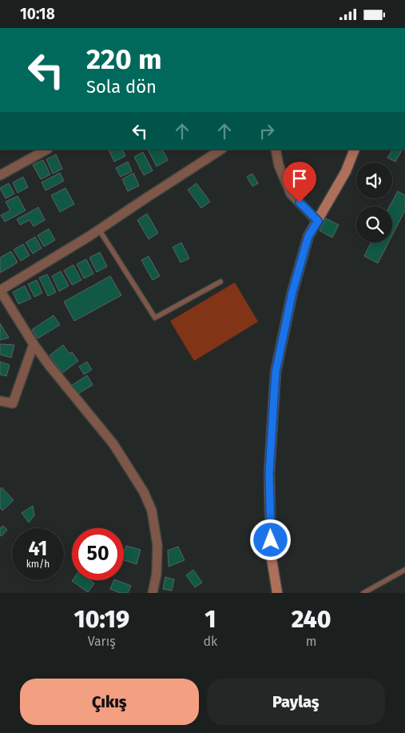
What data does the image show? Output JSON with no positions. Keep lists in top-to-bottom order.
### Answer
{
  "page": {
    "status": "10:18",
    "turn": ["220 m", "Sola dön"],
    "speed": "41 km/h",
    "limit": "50",
    "eta": [
      "10:19",
      "Varış",
      "1",
      "dk",
      "240",
      "m"
    ],
    "buttons": ["Çıkış", "Paylaş"]
  }
}
